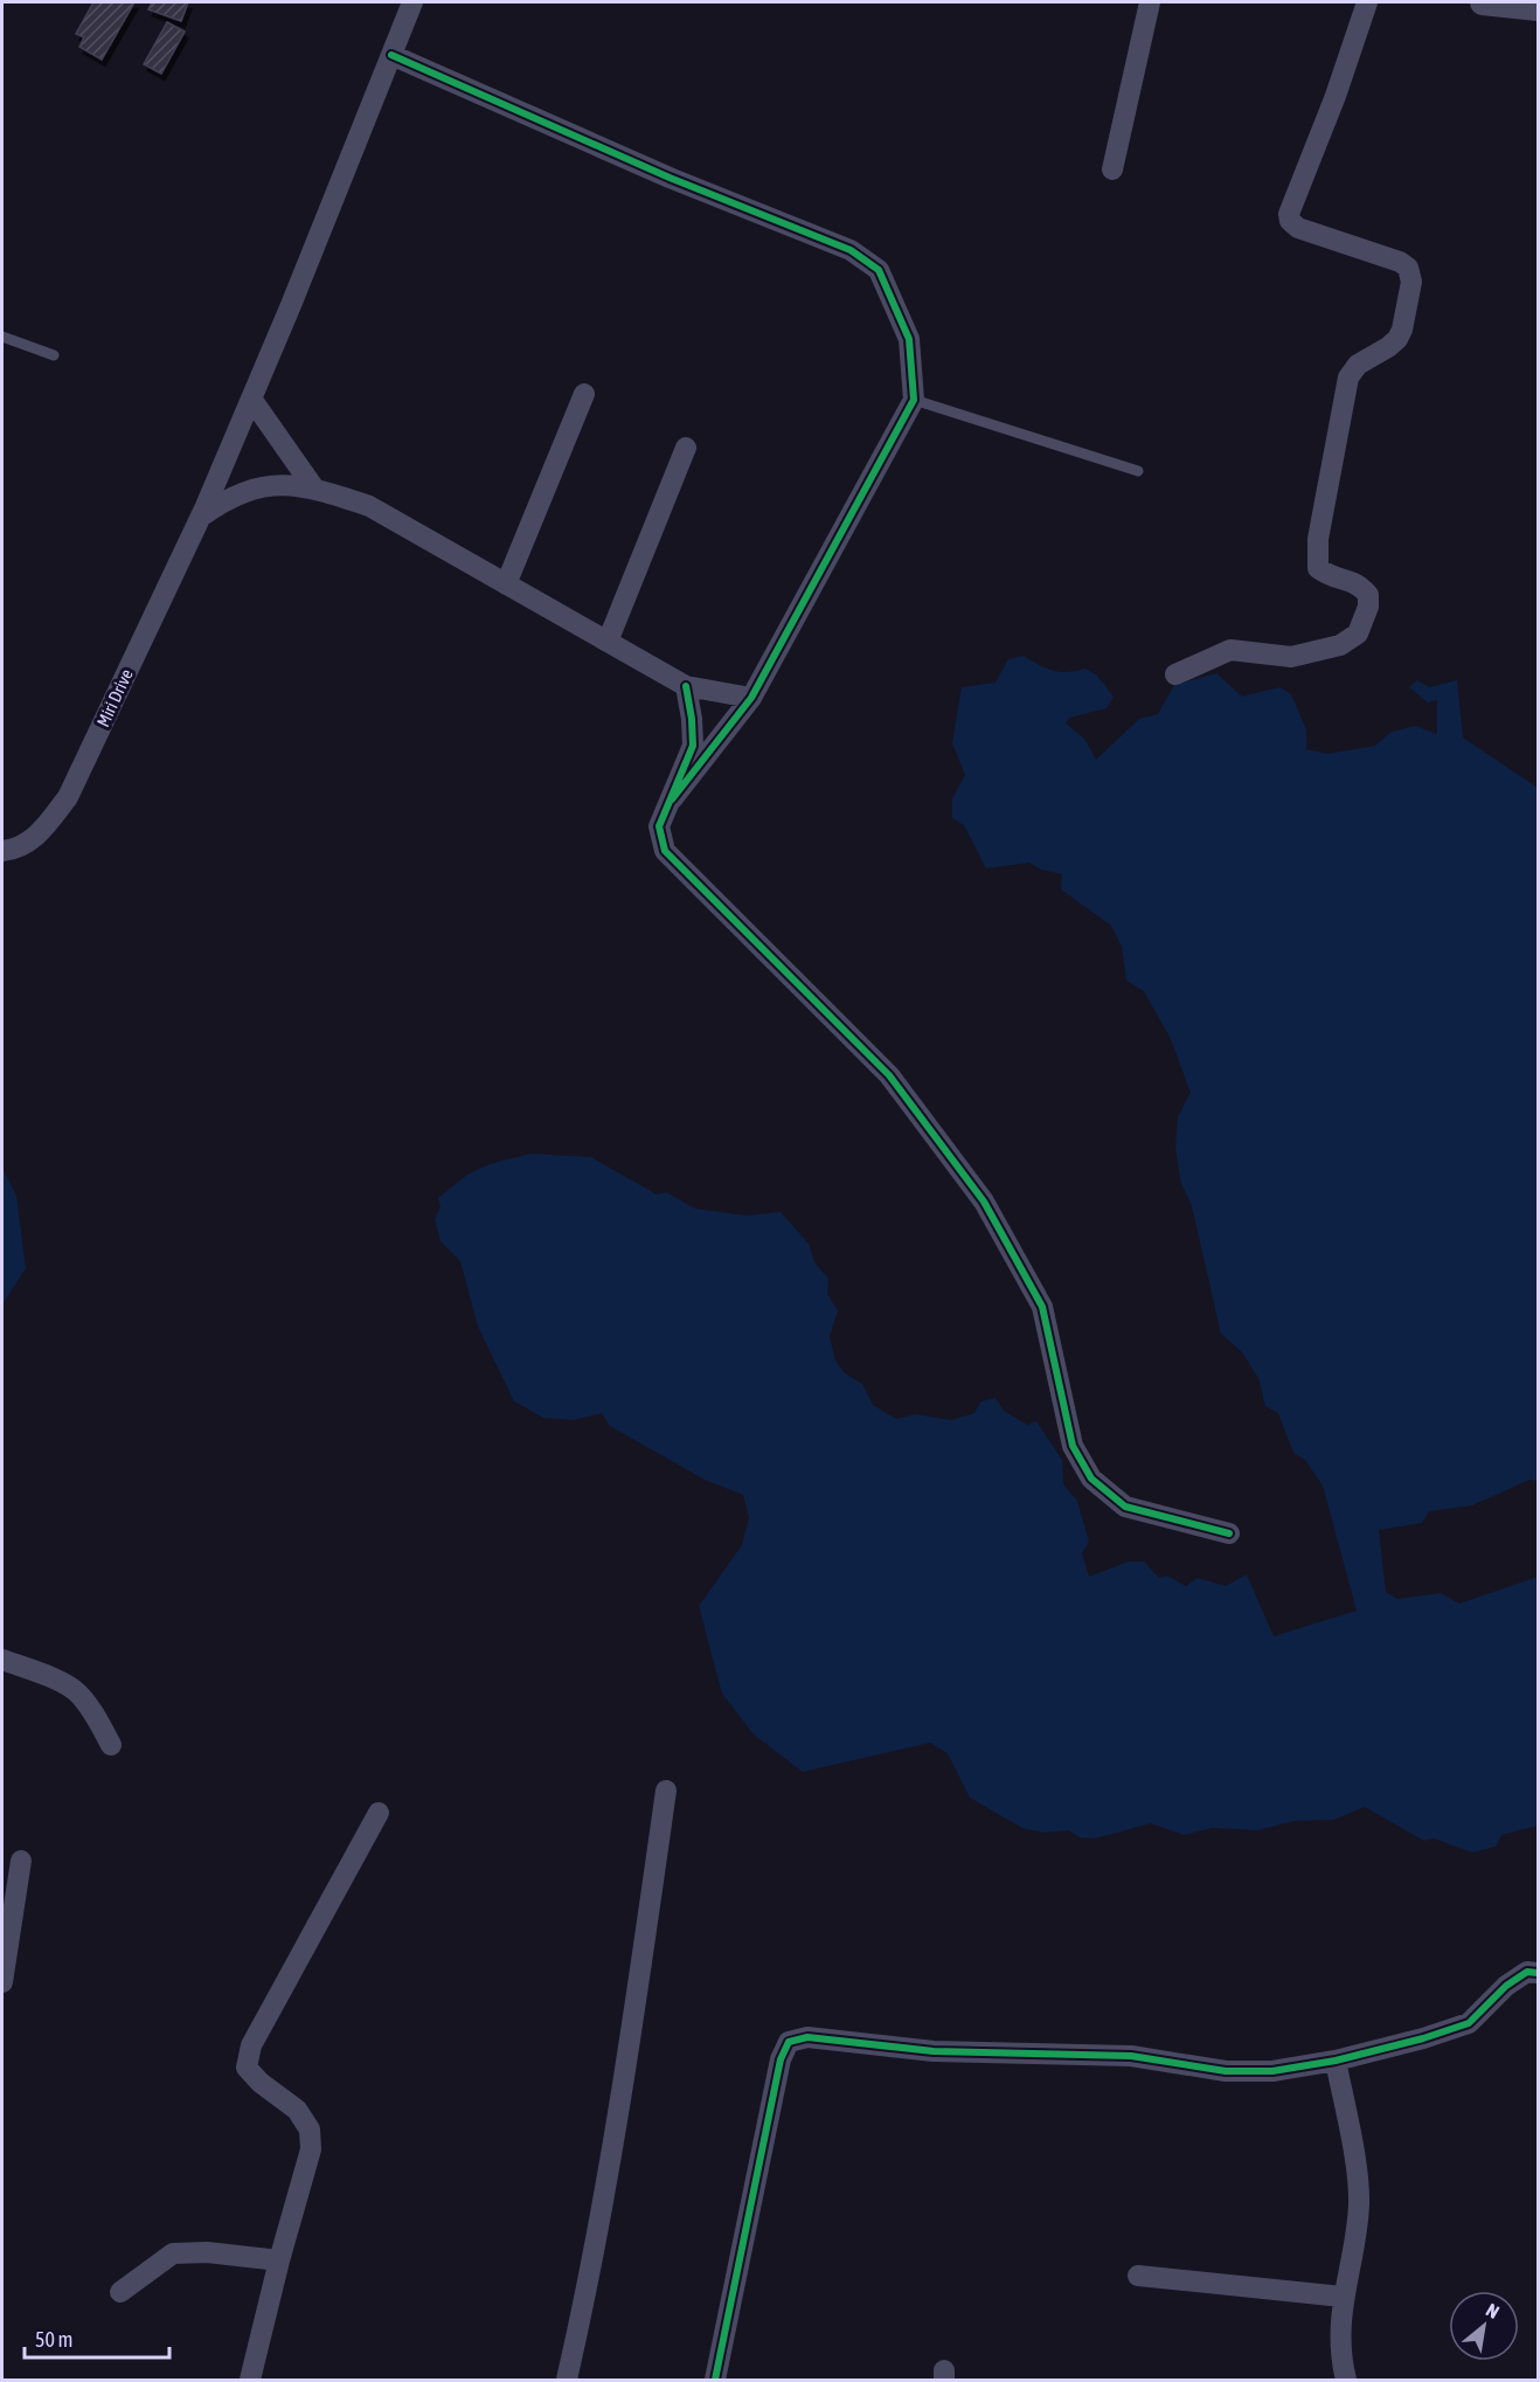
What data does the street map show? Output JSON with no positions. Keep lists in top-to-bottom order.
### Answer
{
  "streets": {
    "street": ["Miri Drive"]
  },
  "scale_bar": "50 m",
  "north": "top right"
}
